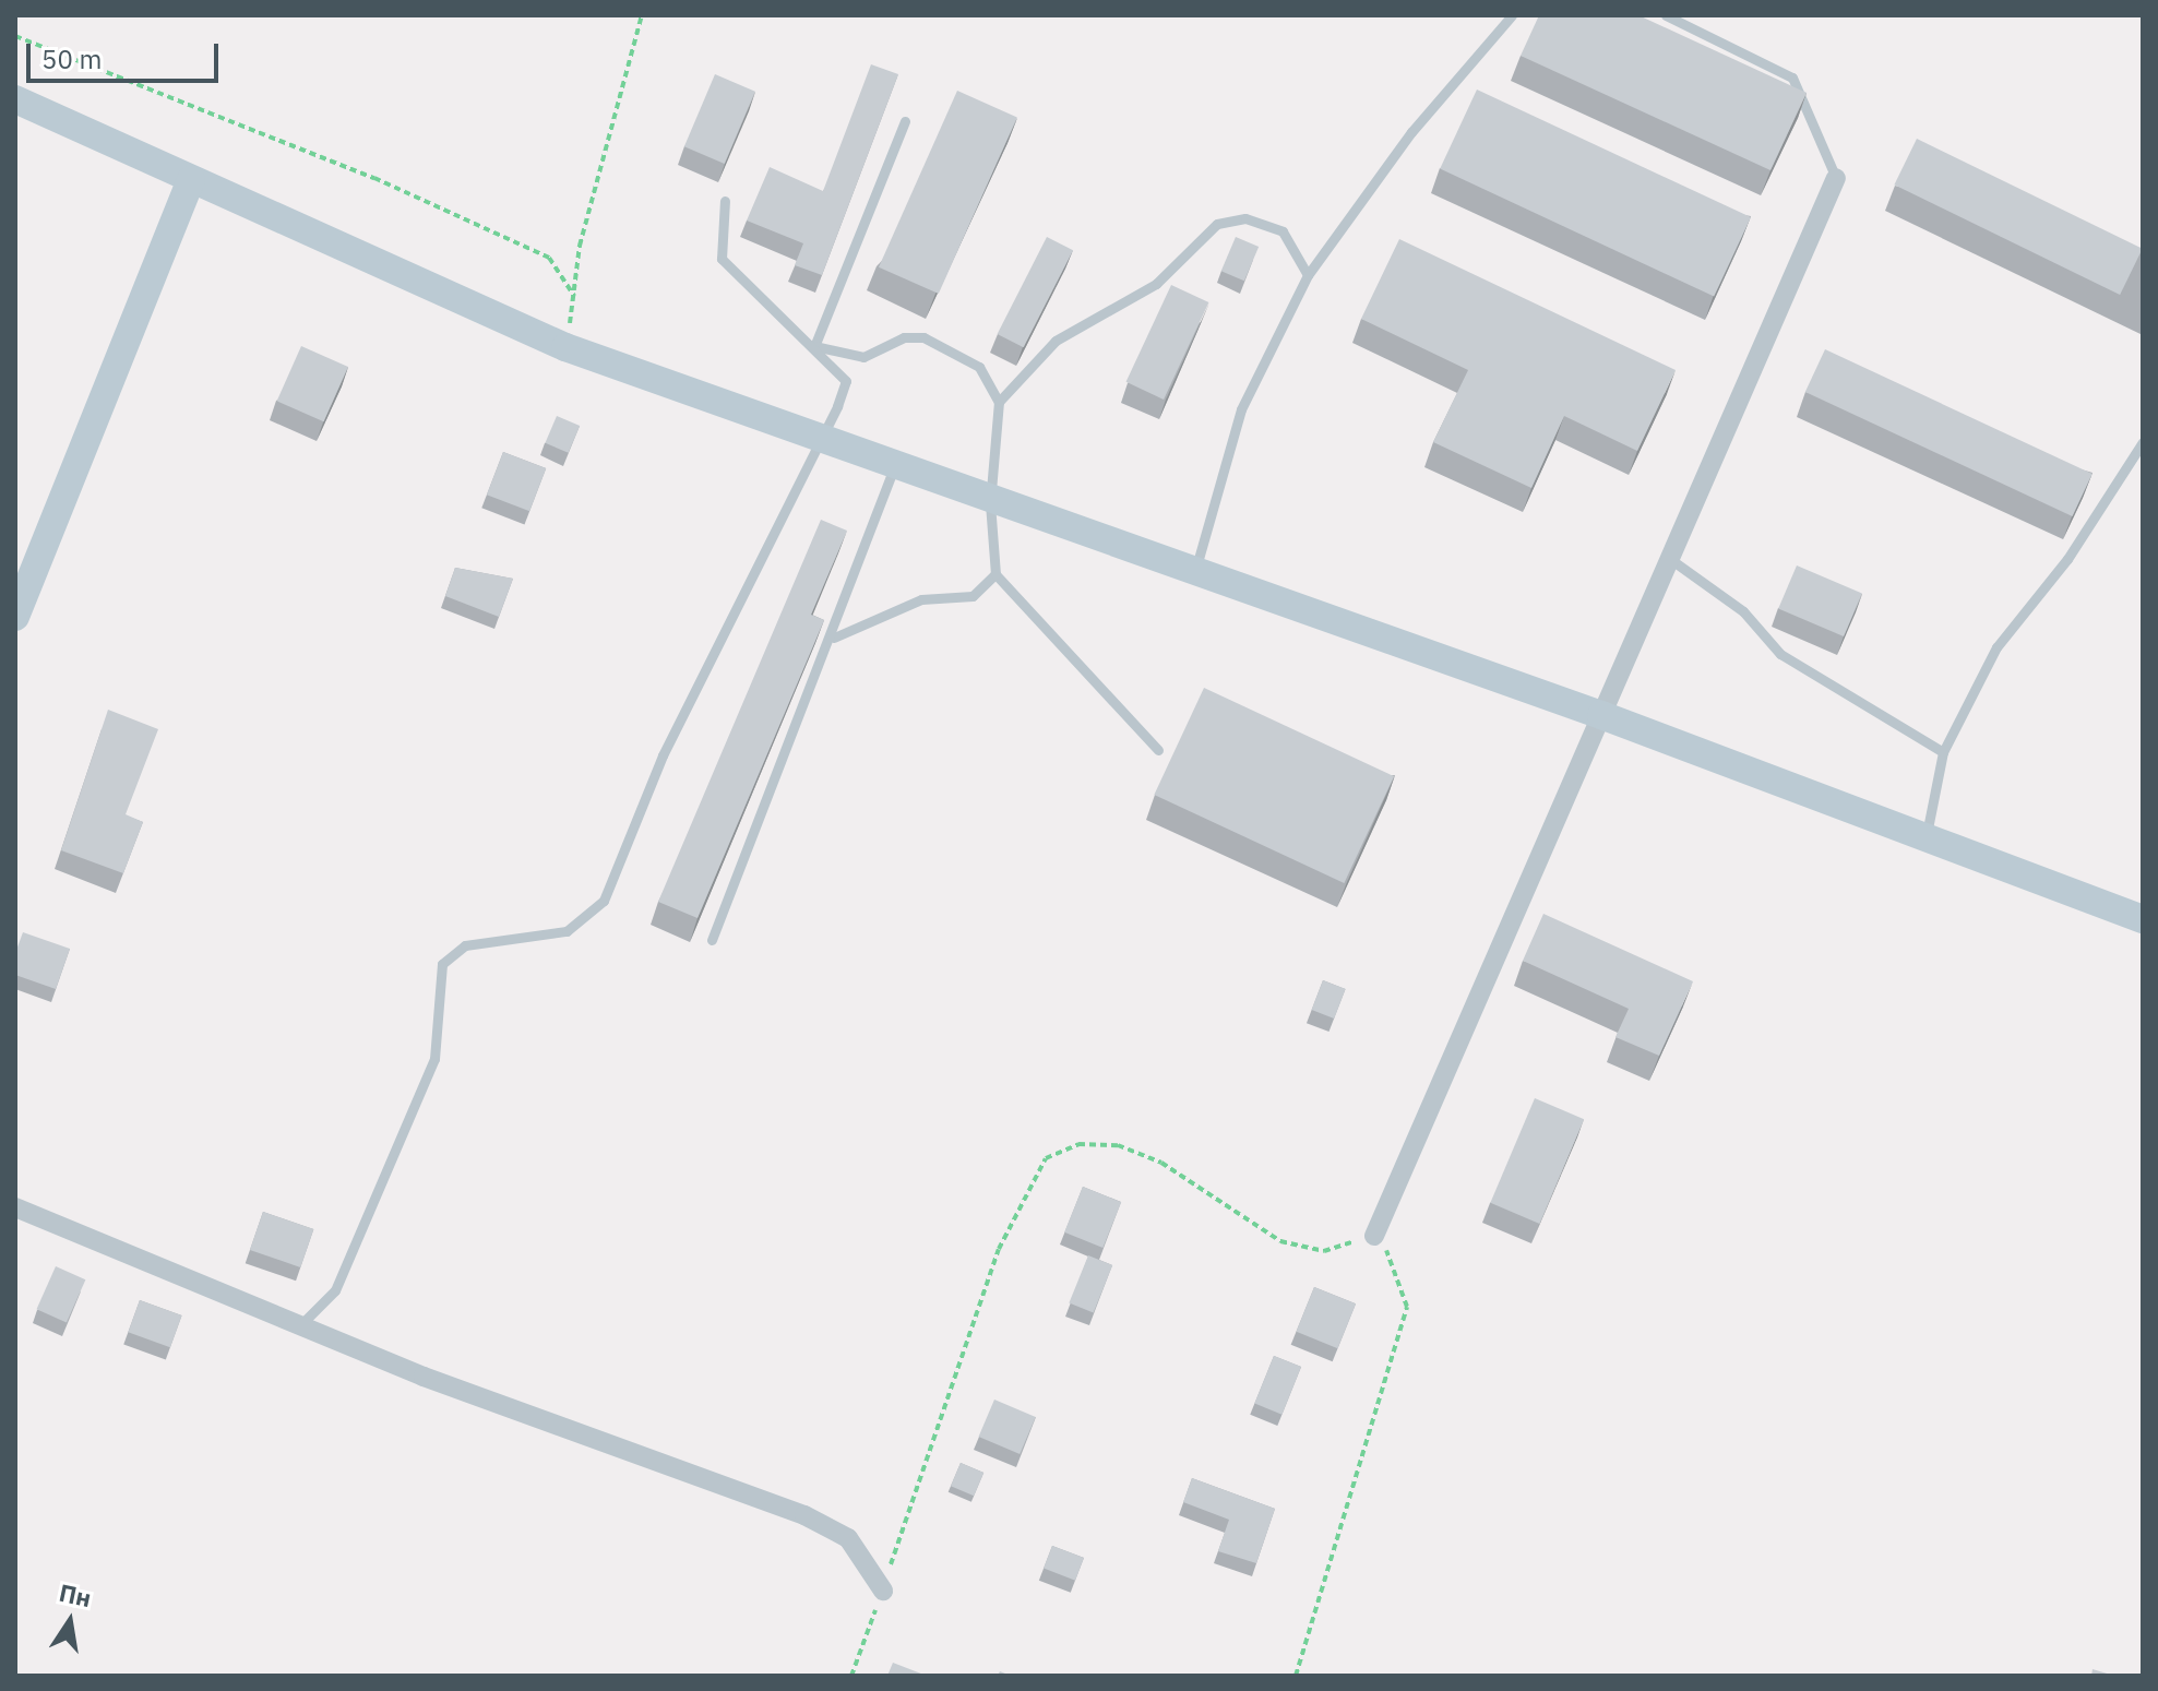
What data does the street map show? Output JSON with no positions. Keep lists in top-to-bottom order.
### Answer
{
  "scale_bar": "50 m",
  "north": "top"
}
